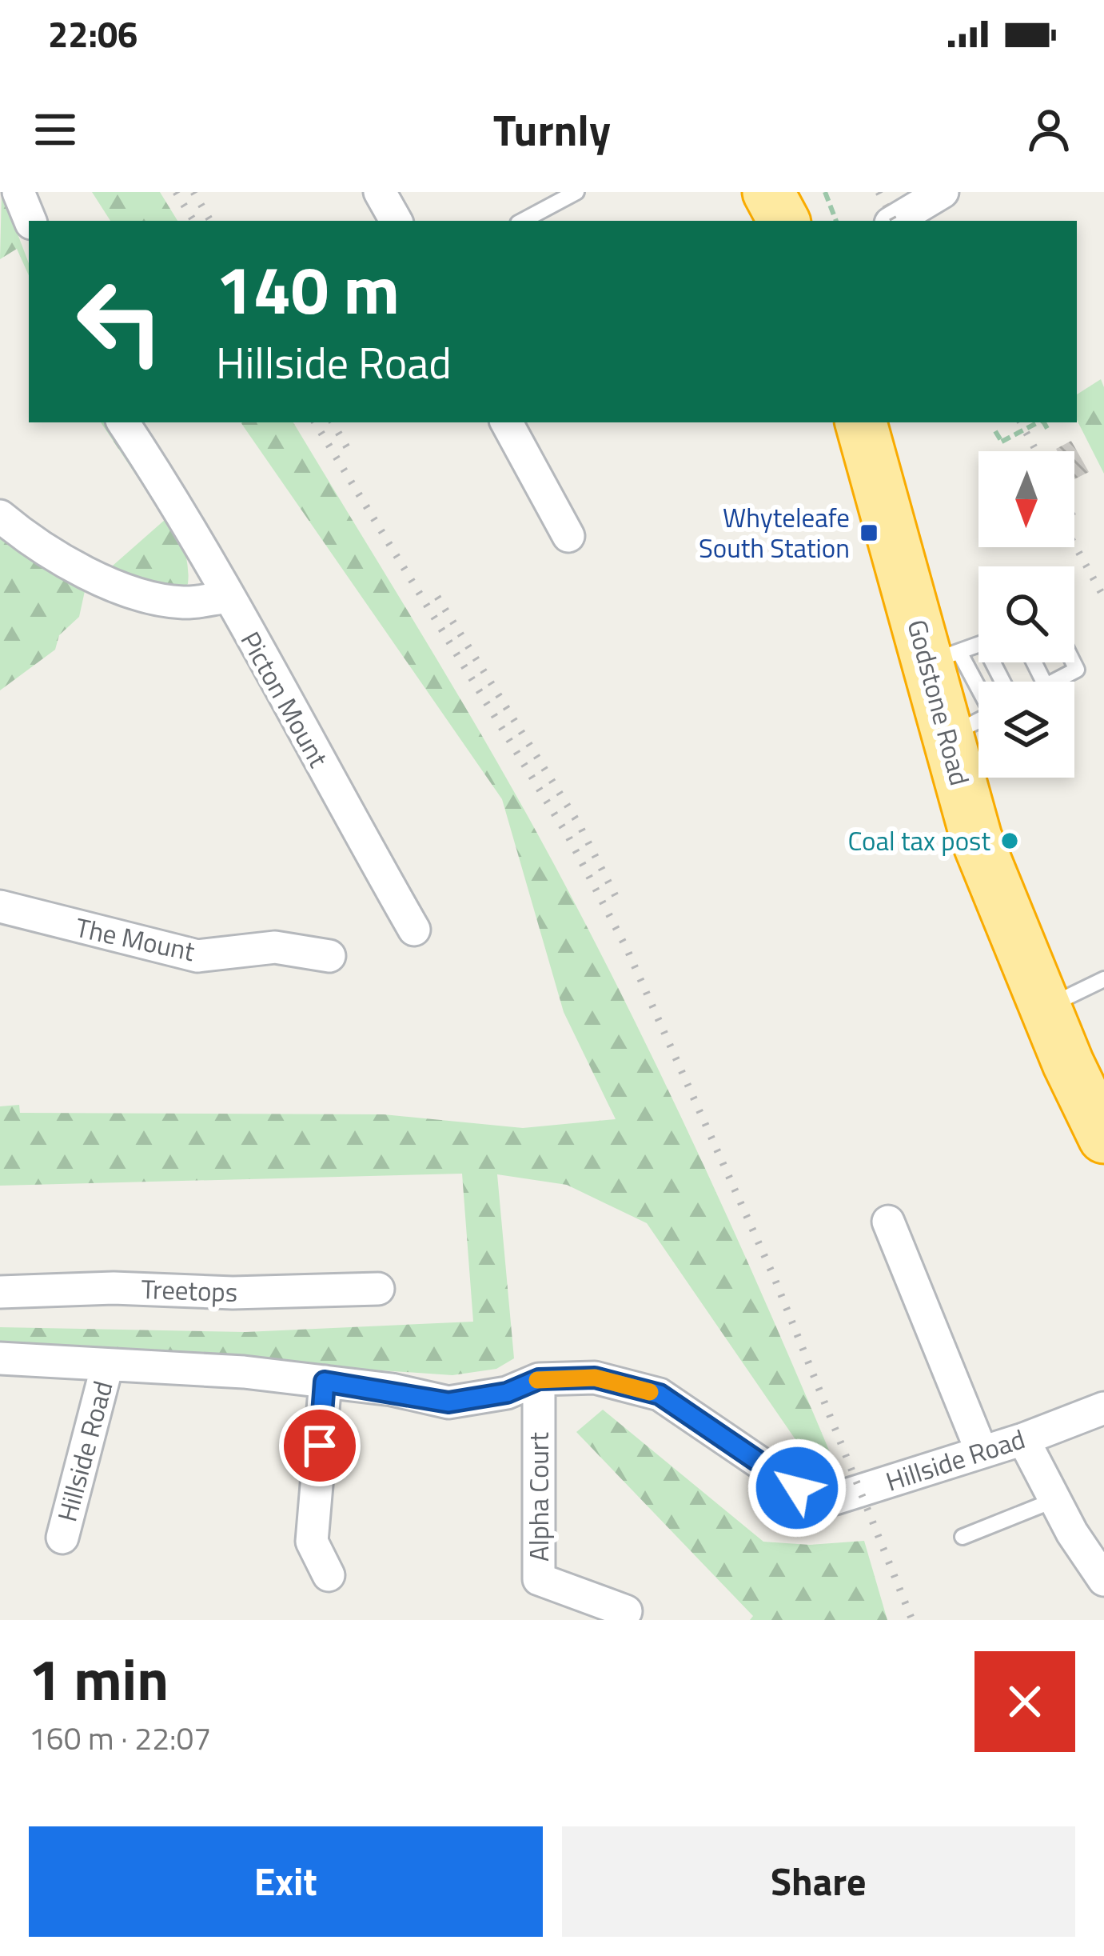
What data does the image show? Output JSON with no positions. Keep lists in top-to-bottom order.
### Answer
{
  "streets": {
    "highway": ["Godstone Road"],
    "street": [
      "Picton Mount",
      "The Mount",
      "Treetops",
      "Hillside Road",
      "Alpha Court"
    ]
  },
  "crossings": [
    ["Hillside Road", "Alpha Court"]
  ],
  "places": {
    "transit": ["Whyteleafe South Station"],
    "other": ["Coal tax post"]
  },
  "north": "bottom",
  "page": {
    "status": "22:06",
    "header": "Turnly",
    "turn": ["140 m", "Hillside Road"],
    "heading": ["1 min", "160 m · 22:07"],
    "buttons": ["Exit", "Share"]
  }
}
